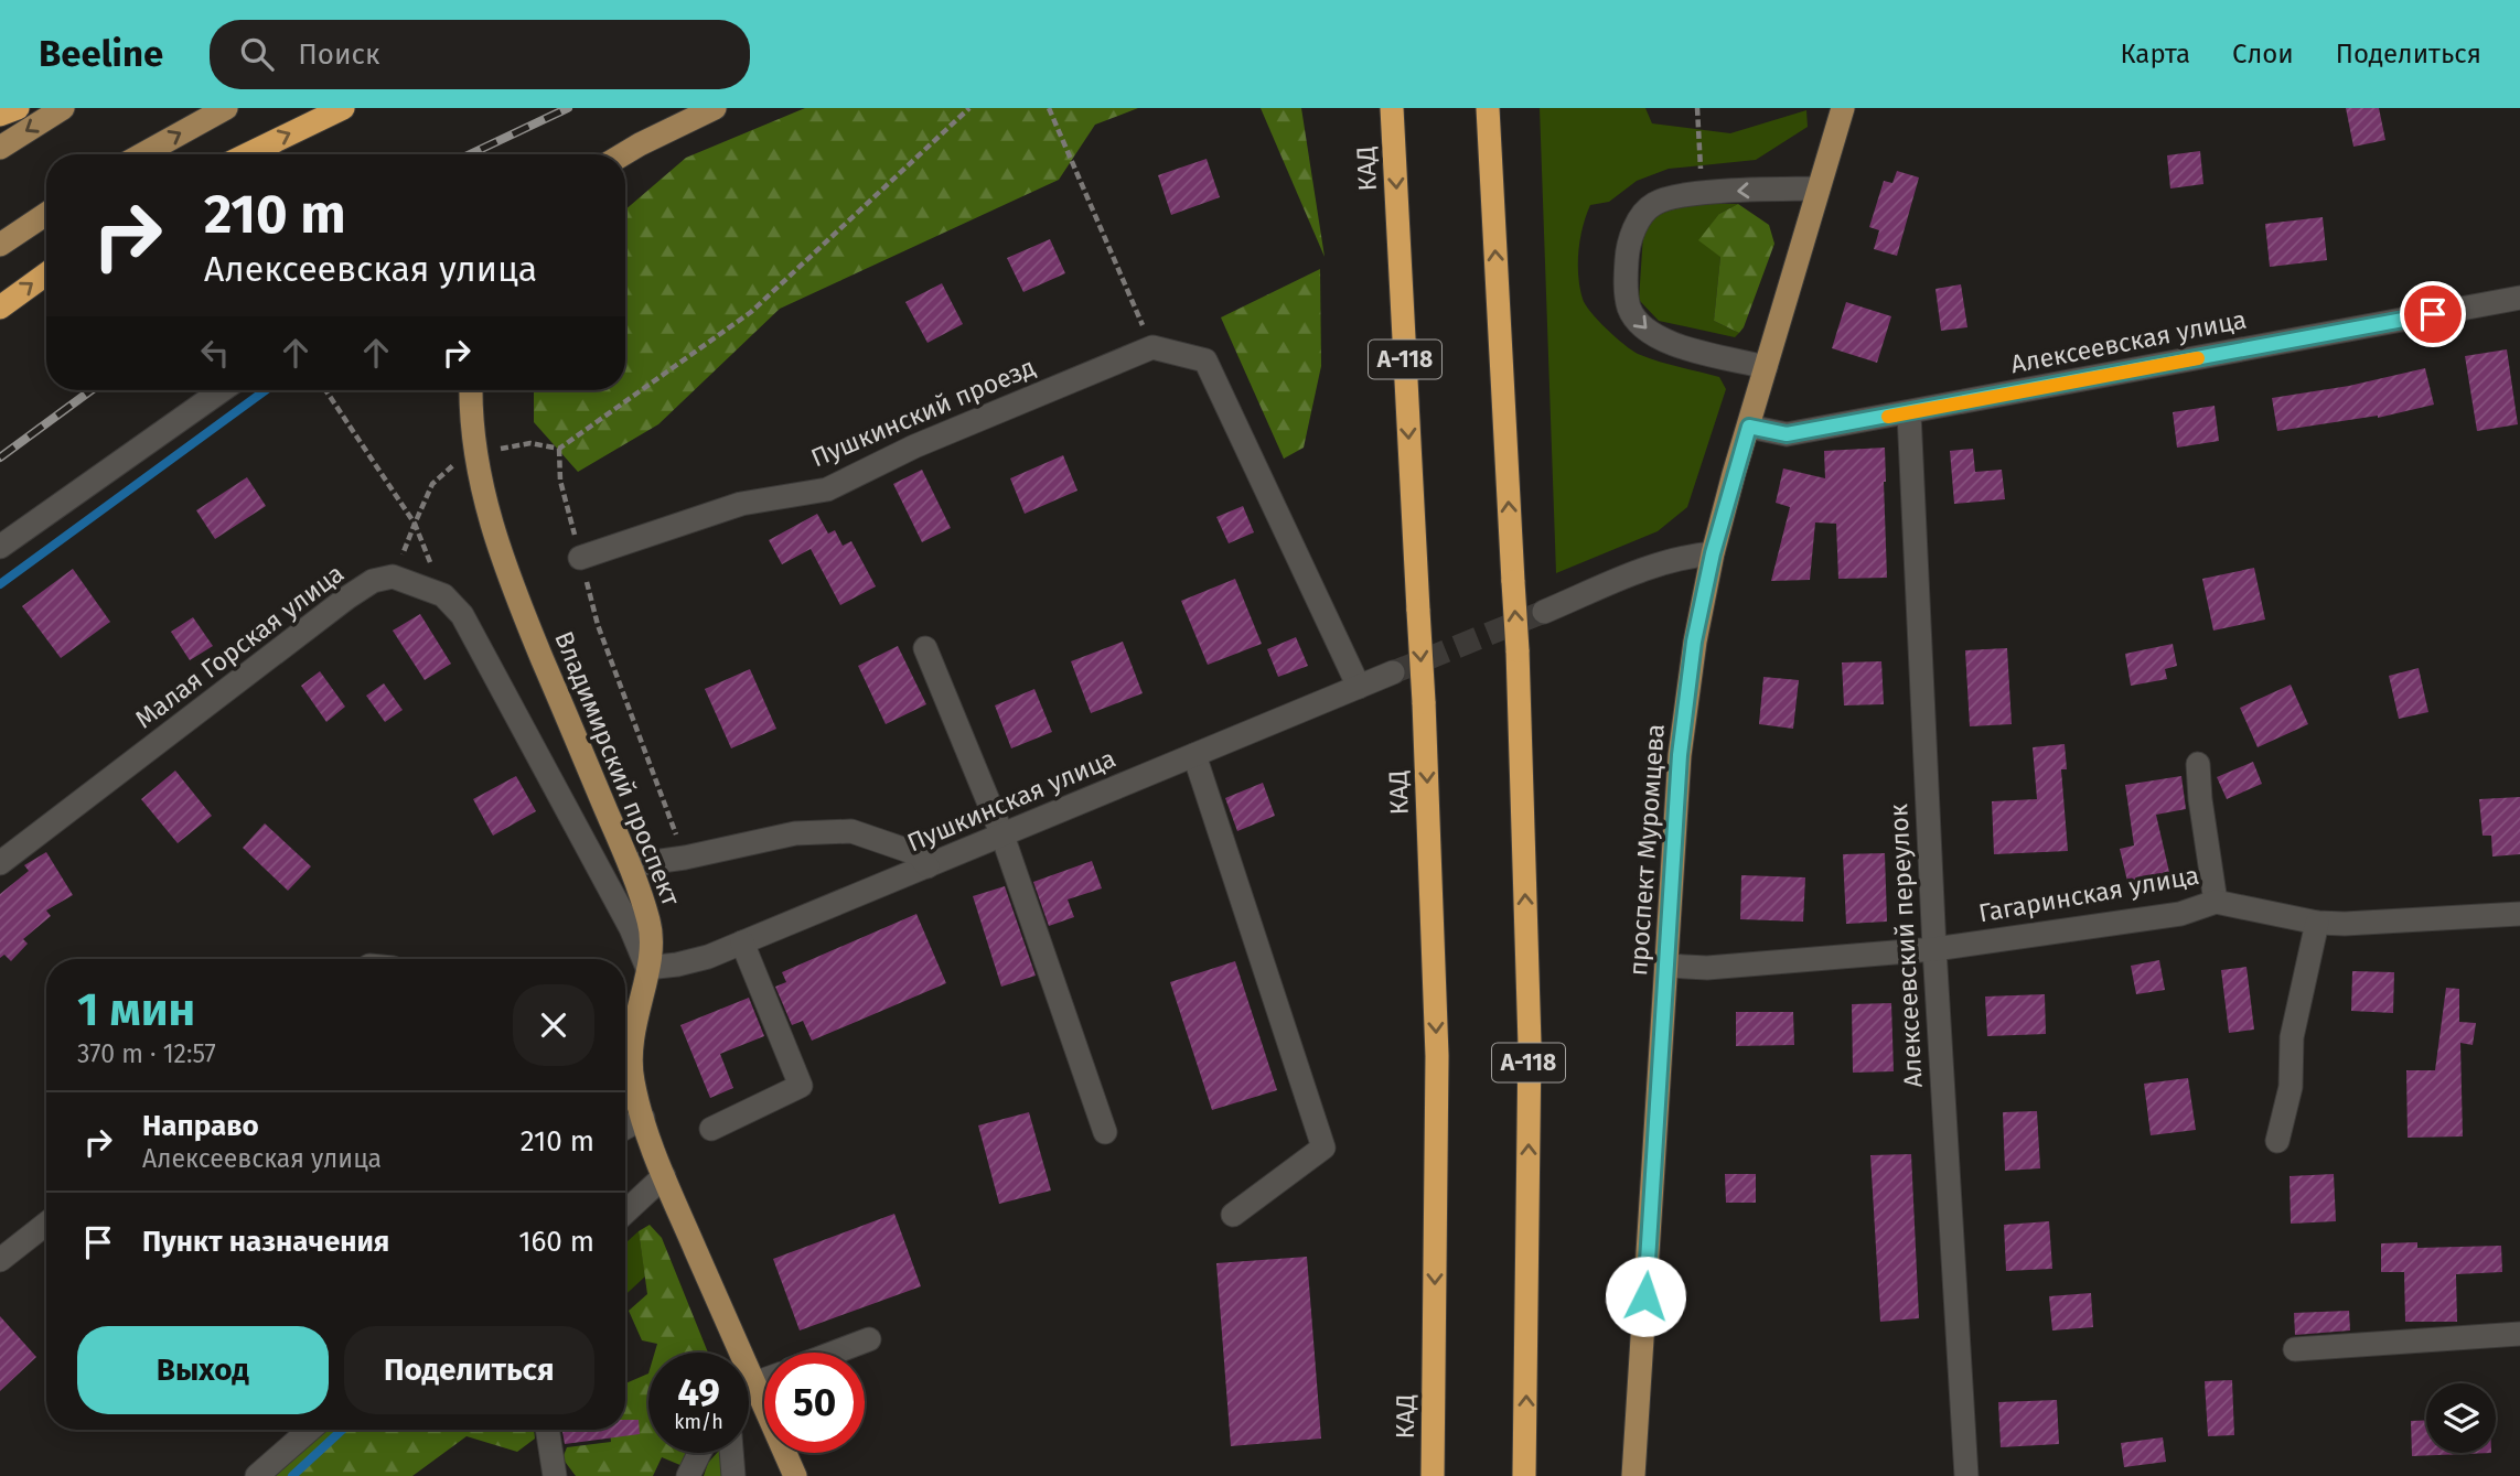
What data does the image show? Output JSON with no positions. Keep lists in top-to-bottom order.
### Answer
{
  "streets": {
    "highway": ["КАД", "А-118"],
    "main road": ["Владимирский проспект", "проспект Муромцева"],
    "street": [
      "Алексеевская улица",
      "Пушкинский проезд",
      "Малая Горская улица",
      "Пушкинская улица",
      "Гагаринская улица",
      "Алексеевский переулок"
    ]
  },
  "crossings": [
    ["Алексеевская улица", "проспект Муромцева"],
    ["Алексеевская улица", "Алексеевский переулок"],
    ["Владимирский проспект", "Пушкинская улица"],
    ["проспект Муромцева", "Гагаринская улица"],
    ["Гагаринская улица", "Алексеевский переулок"]
  ],
  "page": {
    "header": "Beeline",
    "search": "Поиск",
    "nav": ["Карта", "Слои", "Поделиться"],
    "turn": ["210 m", "Алексеевская улица"],
    "heading": ["1 мин", "370 m · 12:57"],
    "list": [
      {
        "name": "Направо",
        "note": "Алексеевская улица",
        "value": "210 m"
      },
      {
        "name": "Пункт назначения",
        "value": "160 m"
      }
    ],
    "buttons": ["Выход", "Поделиться"],
    "speed": "49 km/h",
    "limit": "50"
  }
}
